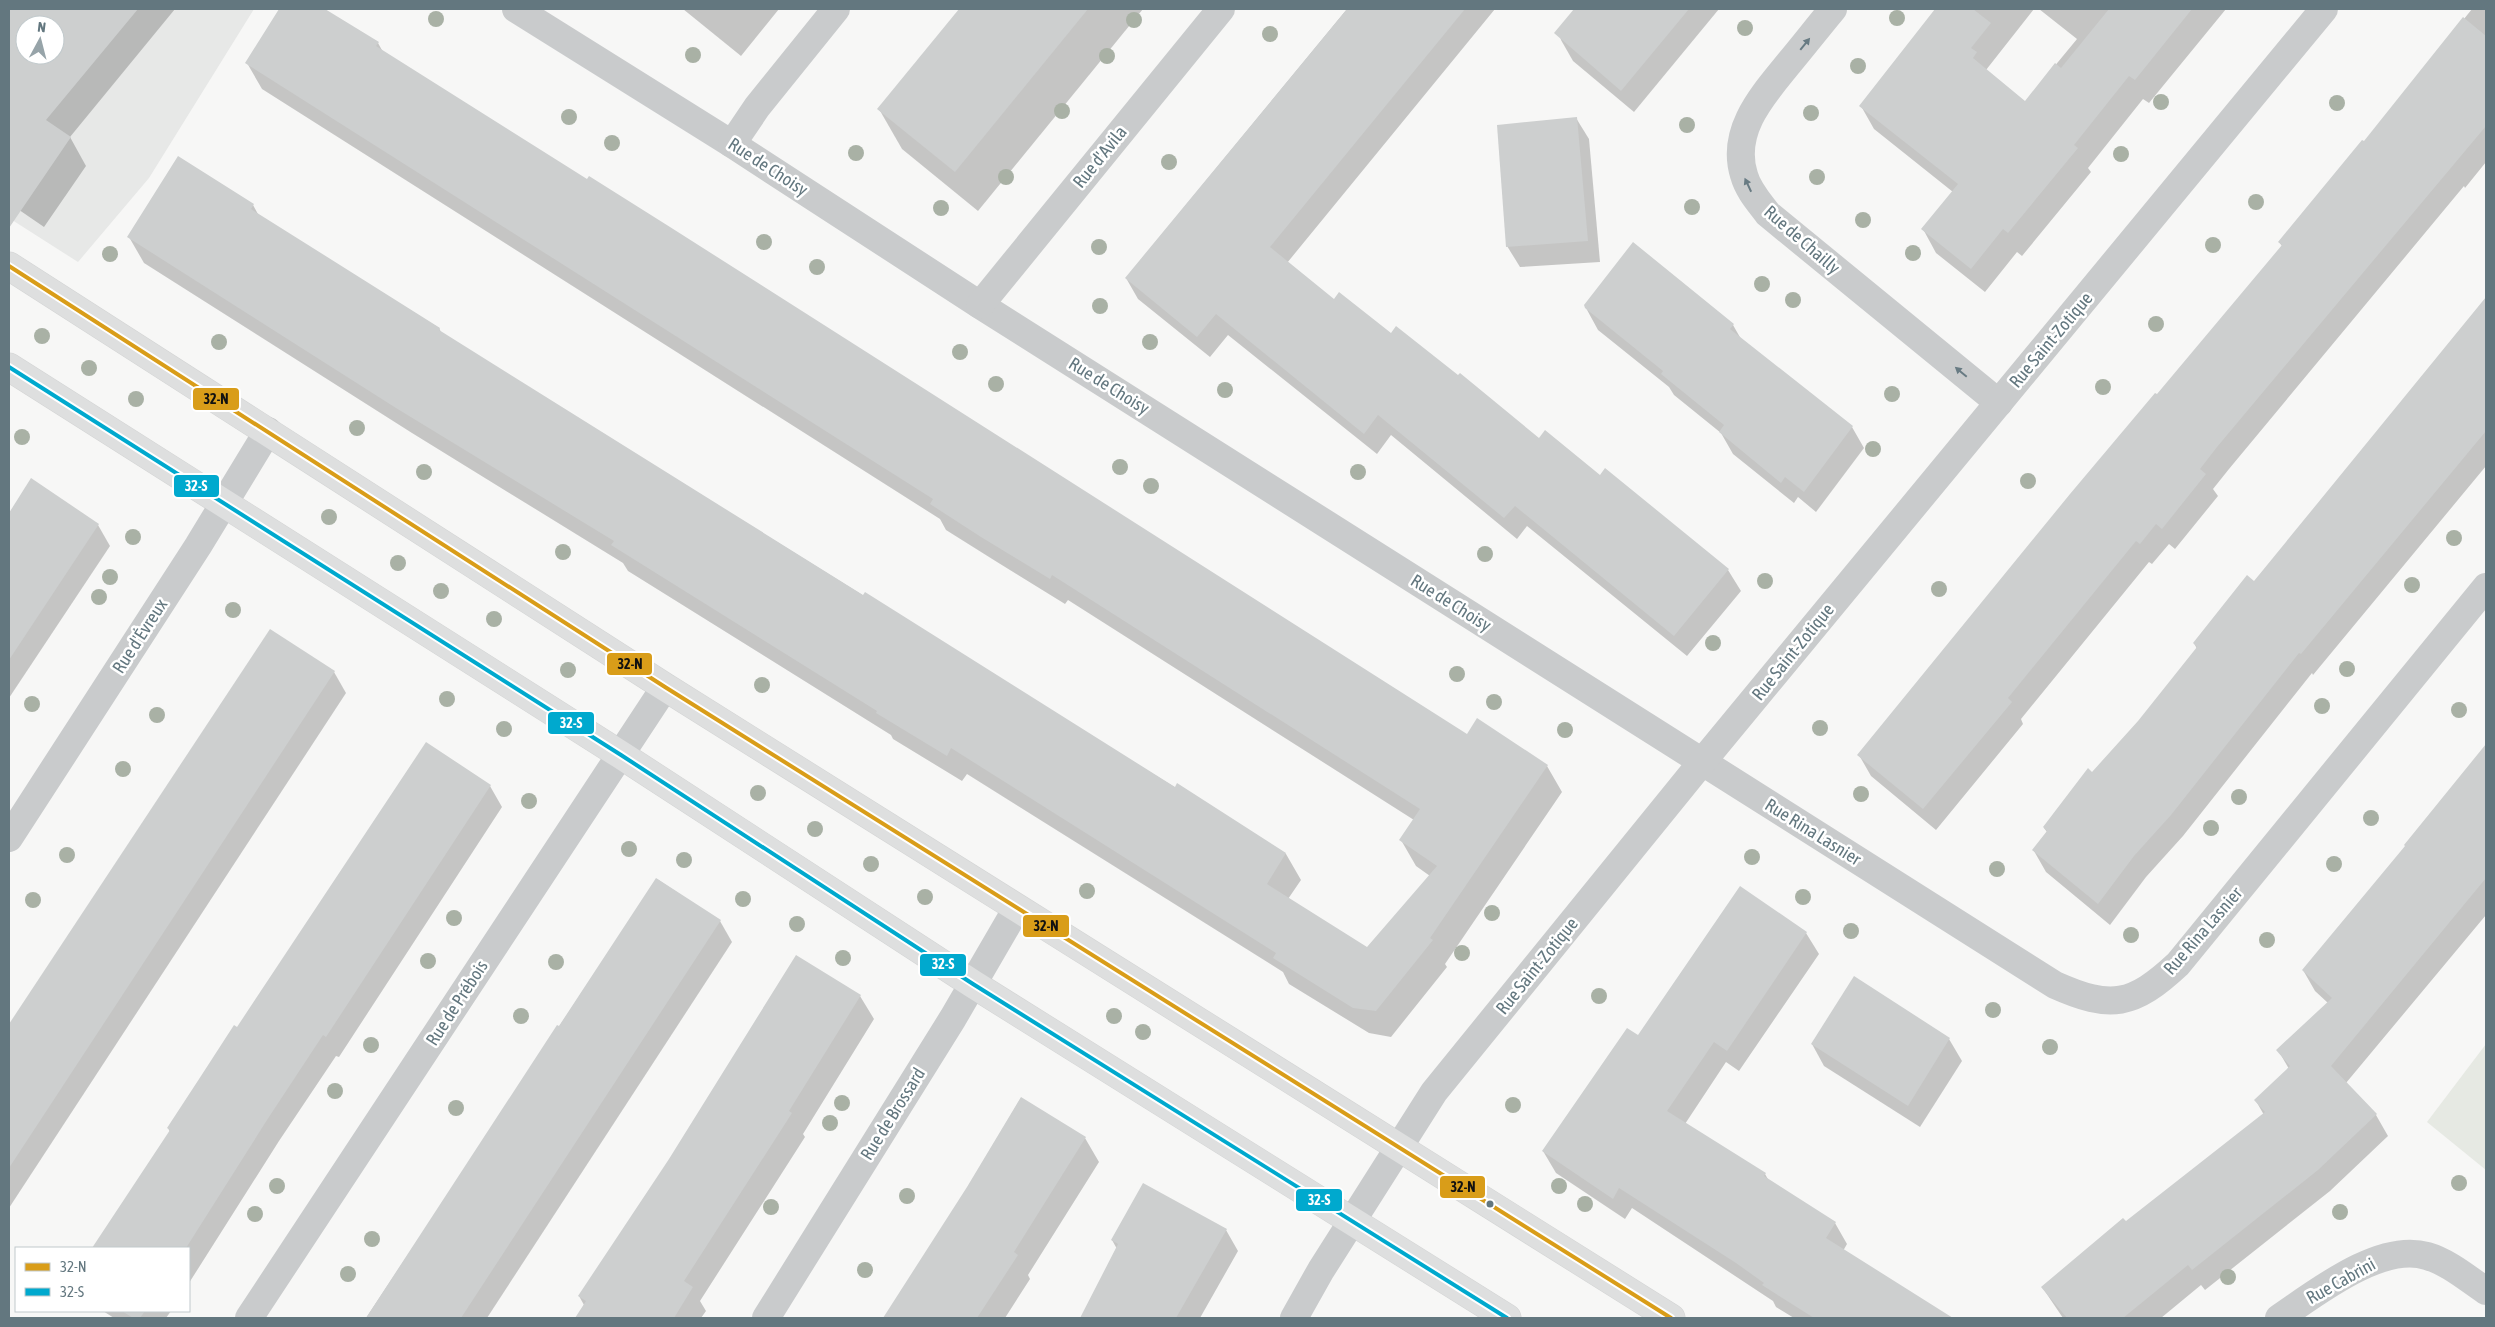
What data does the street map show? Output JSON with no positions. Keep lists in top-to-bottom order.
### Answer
{
  "streets": {
    "street": [
      "Rue d'Avila",
      "Rue de Choisy",
      "Rue de Chailly",
      "Rue Saint-Zotique",
      "Rue d'Évreux",
      "Rue Rina Lasnier",
      "Rue de Prébois",
      "Rue de Brossard",
      "Rue Cabrini"
    ]
  },
  "crossings": [
    ["Rue d'Avila", "Rue de Choisy"],
    ["Rue de Choisy", "Rue Saint-Zotique"],
    ["Rue de Choisy", "Rue Rina Lasnier"],
    ["Rue de Chailly", "Rue Saint-Zotique"],
    ["Rue Saint-Zotique", "Rue Rina Lasnier"]
  ],
  "lines": ["transit line 32-N", "transit line 32-S"],
  "legend": ["32-N", "32-S"],
  "north": "top"
}
